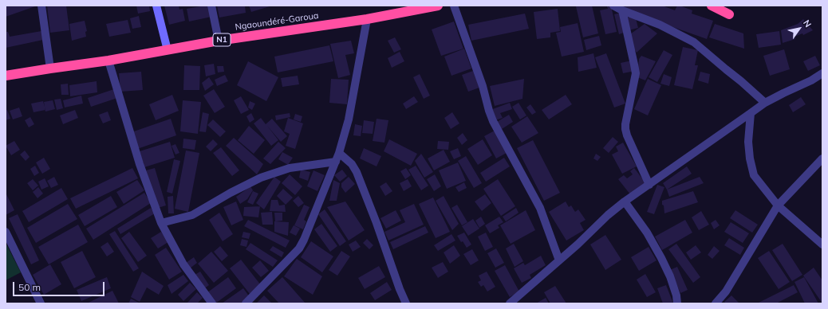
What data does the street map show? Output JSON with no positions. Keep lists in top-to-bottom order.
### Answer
{
  "streets": {
    "highway": ["Ngaoundéré-Garoua", "N1"]
  },
  "scale_bar": "50 m",
  "north": "top right"
}
